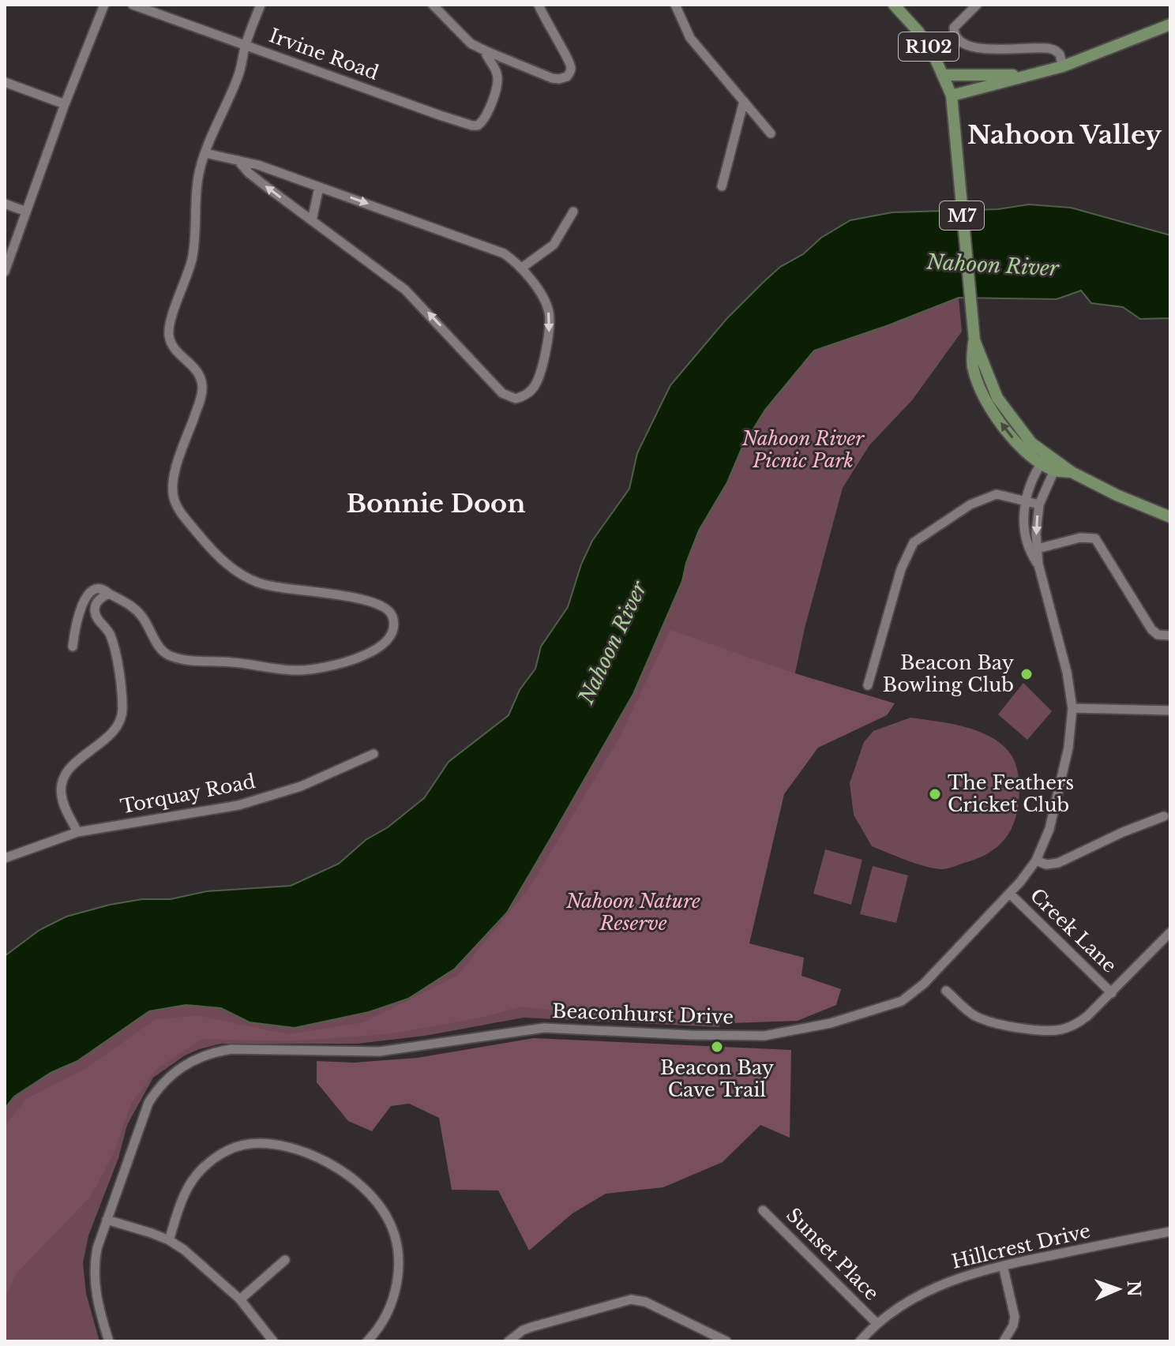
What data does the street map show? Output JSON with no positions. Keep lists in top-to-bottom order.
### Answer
{
  "streets": {
    "main road": ["R102", "M7"],
    "street": [
      "Irvine Road",
      "Torquay Road",
      "Creek Lane",
      "Beaconhurst Drive",
      "Hillcrest Drive",
      "Sunset Place"
    ]
  },
  "crossings": [
    ["R102", "M7"],
    ["M7", "Beaconhurst Drive"],
    ["Creek Lane", "Beaconhurst Drive"],
    ["Hillcrest Drive", "Sunset Place"]
  ],
  "districts": ["Nahoon Valley", "Bonnie Doon"],
  "water": ["Nahoon River"],
  "parks": ["Nahoon River Picnic Park", "Nahoon Nature Reserve"],
  "places": ["Beacon Bay Bowling Club", "The Feathers Cricket Club", "Beacon Bay Cave Trail"],
  "north": "right"
}
